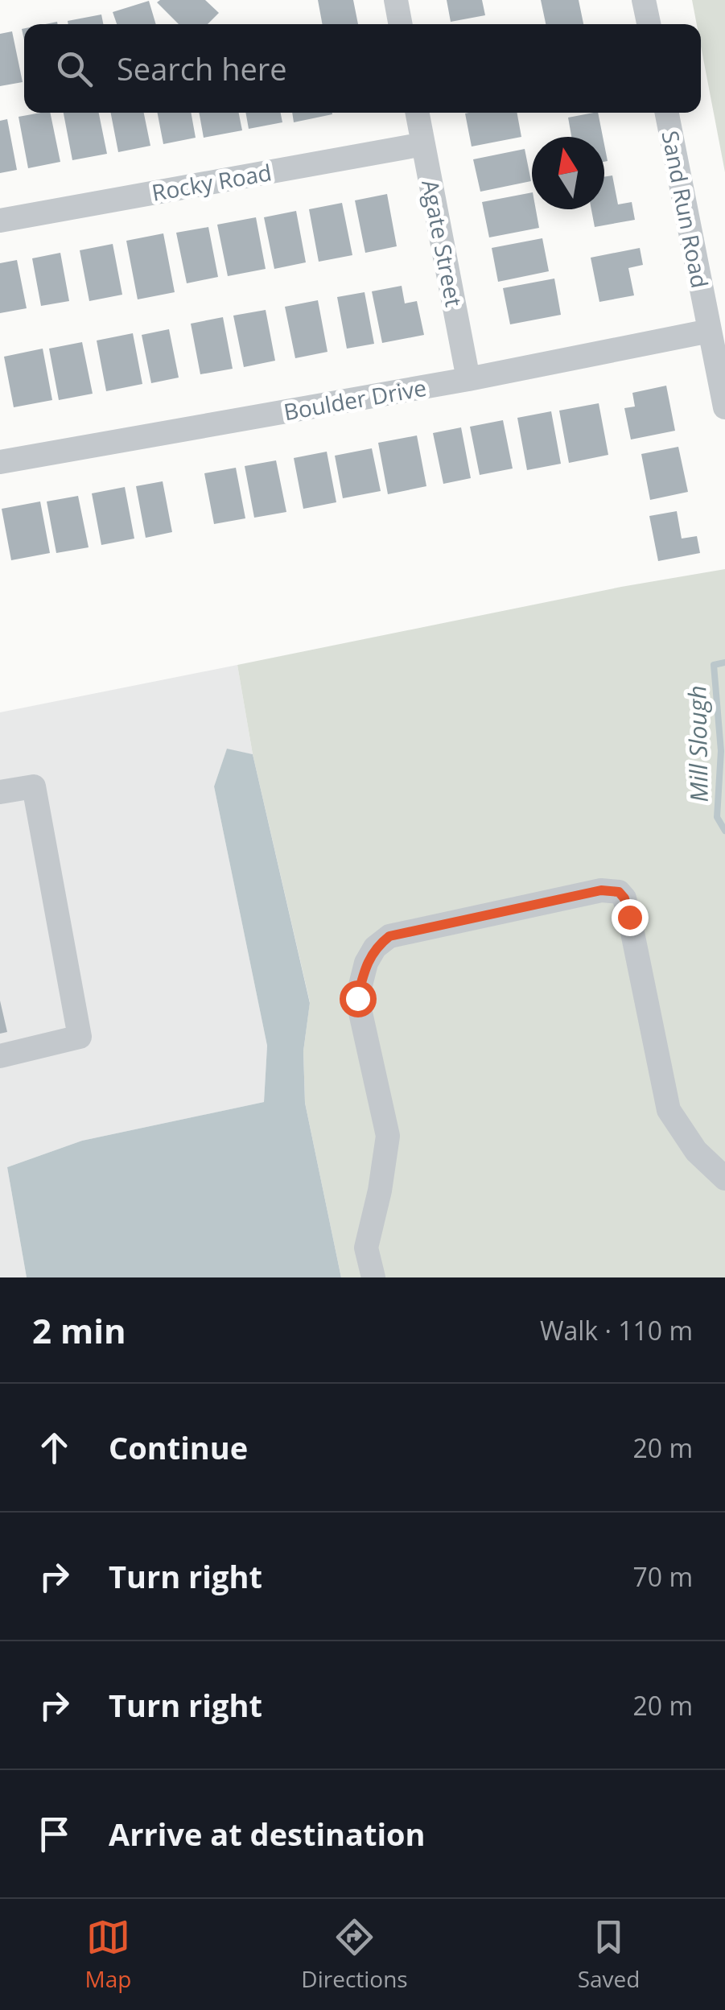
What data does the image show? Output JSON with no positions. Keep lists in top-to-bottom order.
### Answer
{
  "streets": {
    "street": [
      "Rocky Road",
      "Sand Run Road",
      "Agate Street",
      "Boulder Drive"
    ]
  },
  "crossings": [
    ["Rocky Road", "Agate Street"],
    ["Sand Run Road", "Boulder Drive"],
    ["Agate Street", "Boulder Drive"]
  ],
  "water": ["Mill Slough"],
  "north": "top",
  "page": {
    "search": "Search here",
    "heading": ["2 min", "Walk · 110 m"],
    "list": [
      ["Continue", "20 m"],
      ["Turn right", "70 m"],
      ["Turn right", "20 m"],
      "Arrive at destination"
    ],
    "nav": ["Map", "Directions", "Saved"]
  }
}
